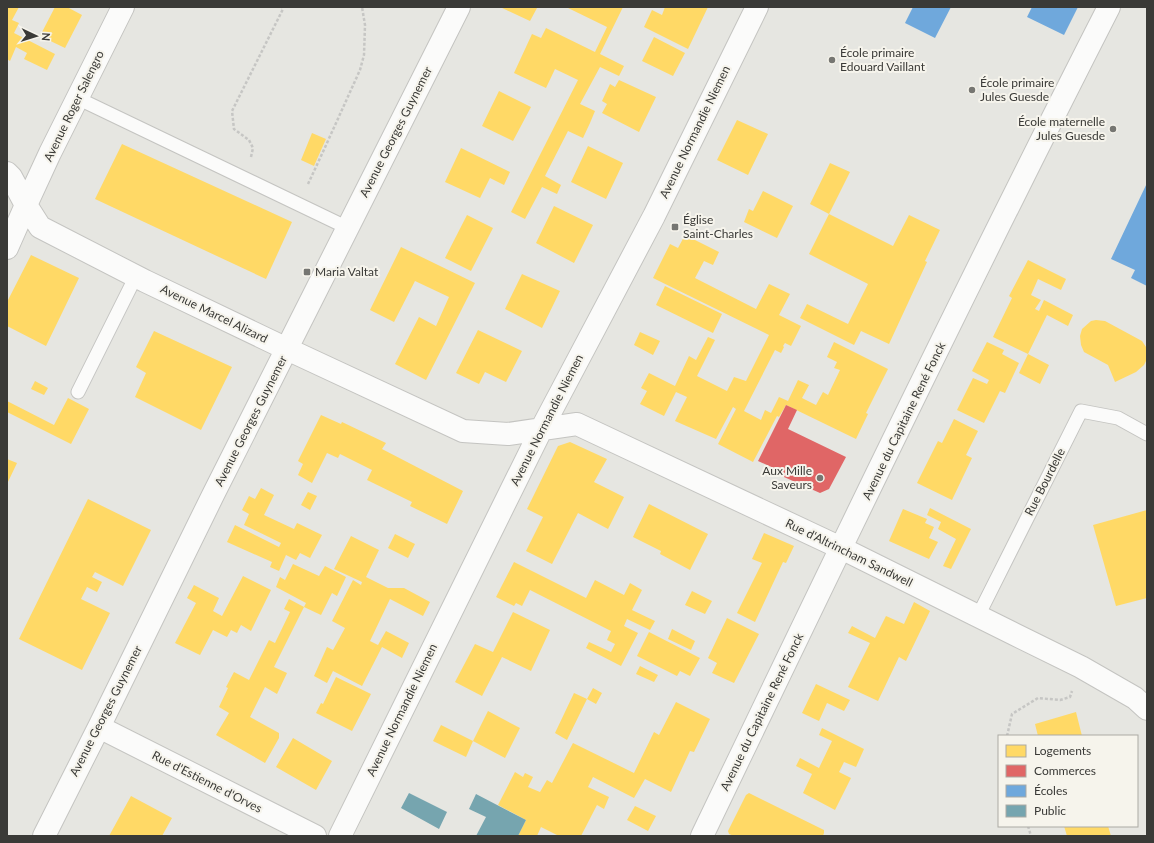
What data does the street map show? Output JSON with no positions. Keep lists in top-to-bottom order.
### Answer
{
  "streets": {
    "street": [
      "Avenue Roger Salengro",
      "Avenue Georges Guynemer",
      "Avenue Normandie Niemen",
      "Avenue Marcel Alizard",
      "Avenue du Capitaine René Fonck",
      "Rue d'Altrincham Sandwell",
      "Rue d'Estienne d'Orves"
    ],
    "lane": ["Rue Bourdelle"]
  },
  "crossings": [
    ["Avenue Roger Salengro", "Avenue Marcel Alizard"],
    ["Avenue Georges Guynemer", "Avenue Marcel Alizard"],
    ["Avenue Georges Guynemer", "Rue d'Estienne d'Orves"],
    ["Avenue Normandie Niemen", "Avenue Marcel Alizard"],
    ["Avenue Normandie Niemen", "Rue d'Altrincham Sandwell"],
    ["Avenue Marcel Alizard", "Rue d'Altrincham Sandwell"],
    ["Avenue du Capitaine René Fonck", "Rue d'Altrincham Sandwell"],
    ["Rue Bourdelle", "Rue d'Altrincham Sandwell"]
  ],
  "places": {
    "other": [
      "École primaire Edouard Vaillant",
      "École primaire Jules Guesde",
      "École maternelle Jules Guesde",
      "Aux Mille Saveurs"
    ],
    "transit": ["Église Saint-Charles", "Maria Valtat"]
  },
  "legend": [
    "Logements",
    "Commerces",
    "Écoles",
    "Public"
  ],
  "north": "right"
}
